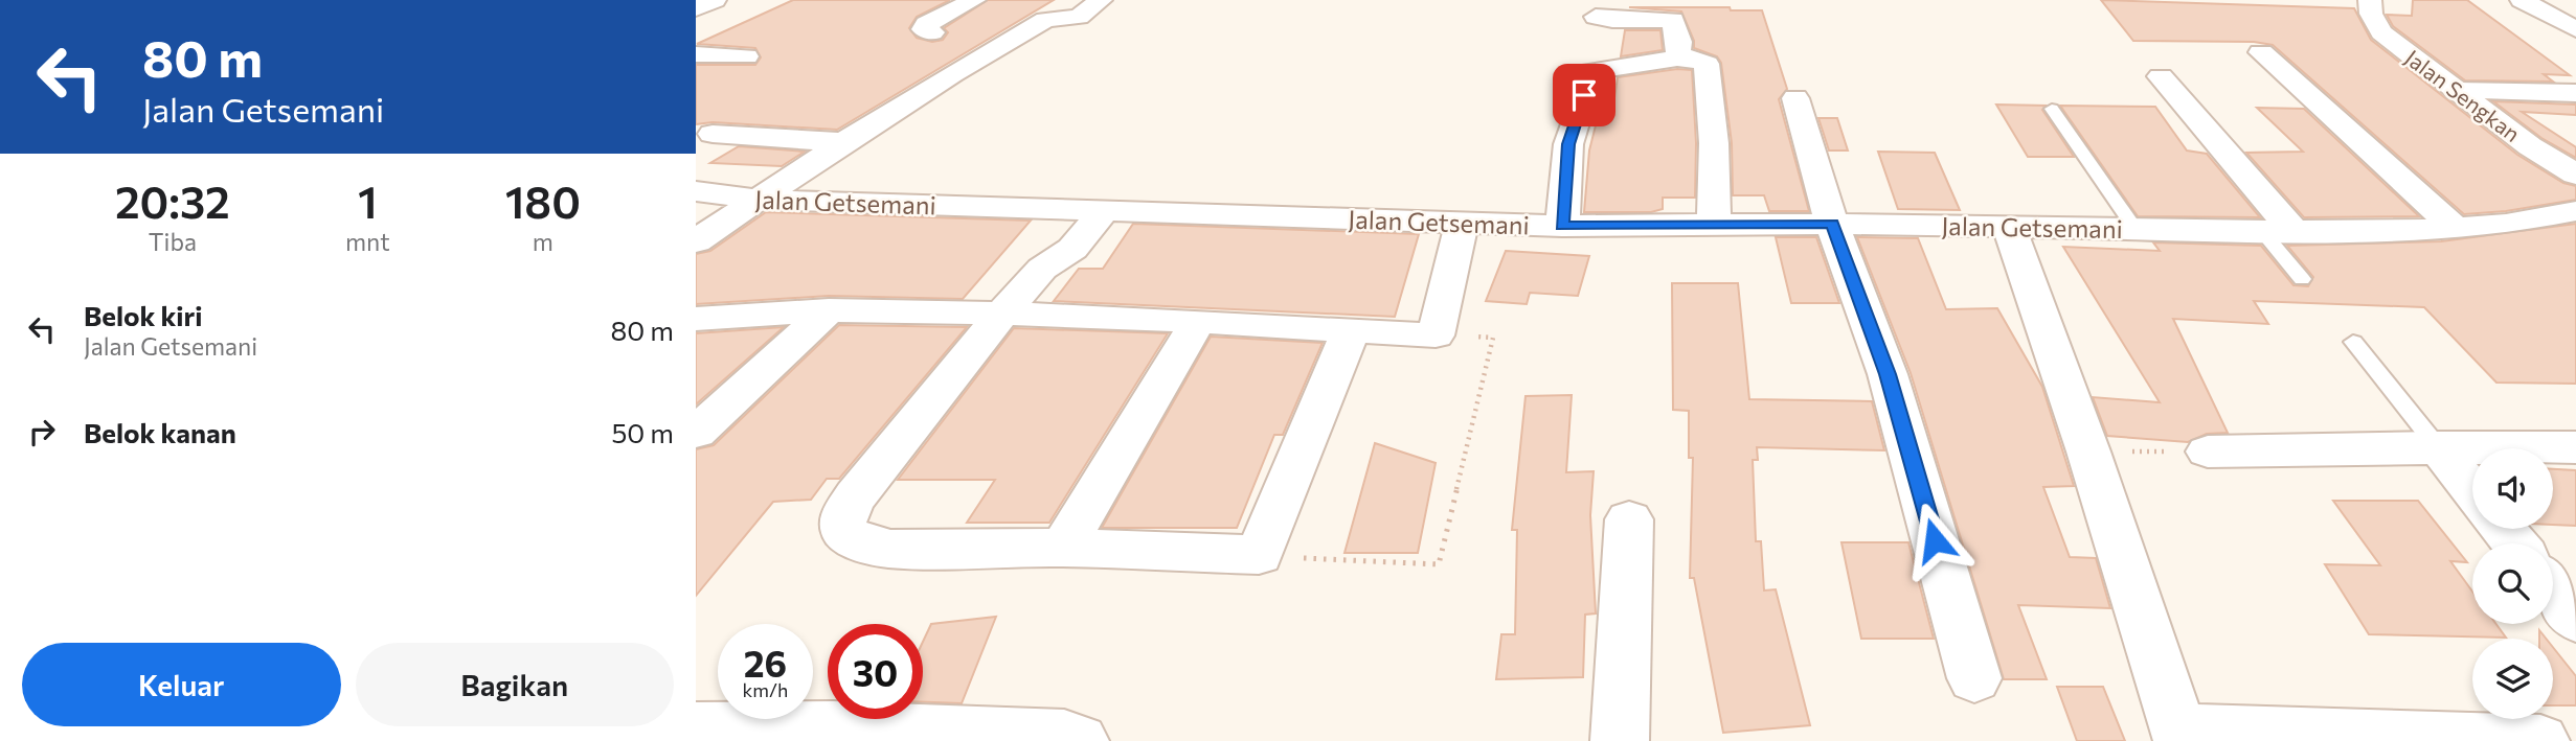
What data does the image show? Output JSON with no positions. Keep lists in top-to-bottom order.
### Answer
{
  "streets": {
    "street": ["Jalan Sengkan", "Jalan Getsemani"]
  },
  "page": {
    "turn": ["80 m", "Jalan Getsemani"],
    "eta": [
      "20:32",
      "Tiba",
      "1",
      "mnt",
      "180",
      "m"
    ],
    "list": [
      {
        "name": "Belok kiri",
        "note": "Jalan Getsemani",
        "value": "80 m"
      },
      {
        "name": "Belok kanan",
        "value": "50 m"
      }
    ],
    "speed": "26 km/h",
    "limit": "30",
    "buttons": ["Keluar", "Bagikan"]
  }
}
